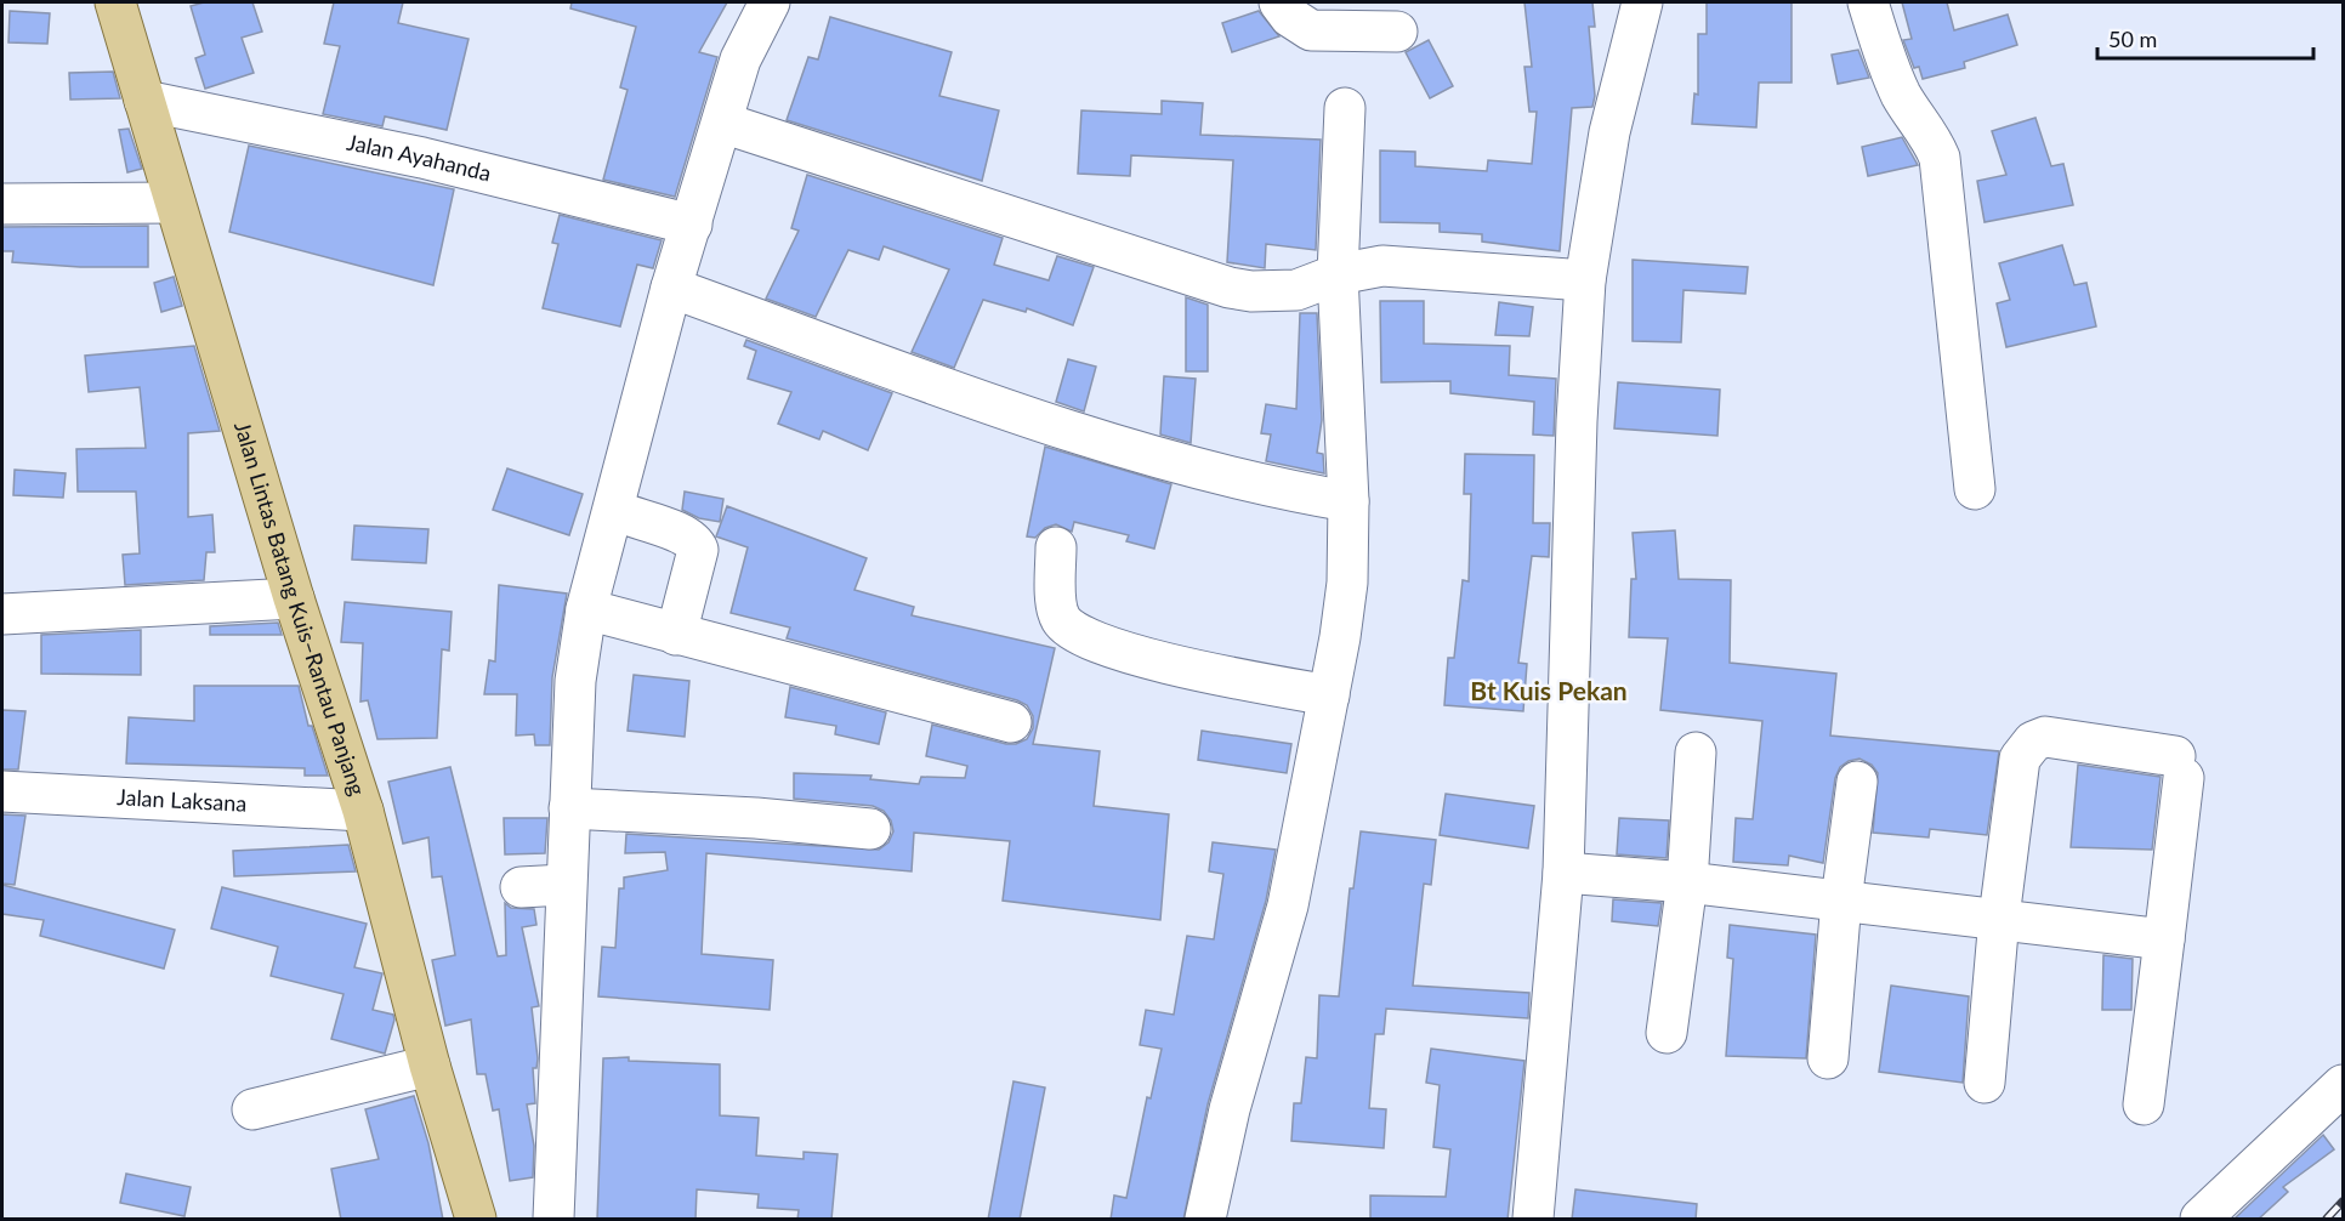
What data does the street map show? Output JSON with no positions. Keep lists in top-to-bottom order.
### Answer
{
  "streets": {
    "main road": ["Jalan Lintas Batang Kuis–Rantau Panjang"],
    "street": ["Jalan Ayahanda", "Jalan Laksana"]
  },
  "crossings": [
    ["Jalan Ayahanda", "Jalan Lintas Batang Kuis–Rantau Panjang"],
    ["Jalan Lintas Batang Kuis–Rantau Panjang", "Jalan Laksana"]
  ],
  "districts": ["Bt Kuis Pekan"],
  "scale_bar": "50 m"
}
